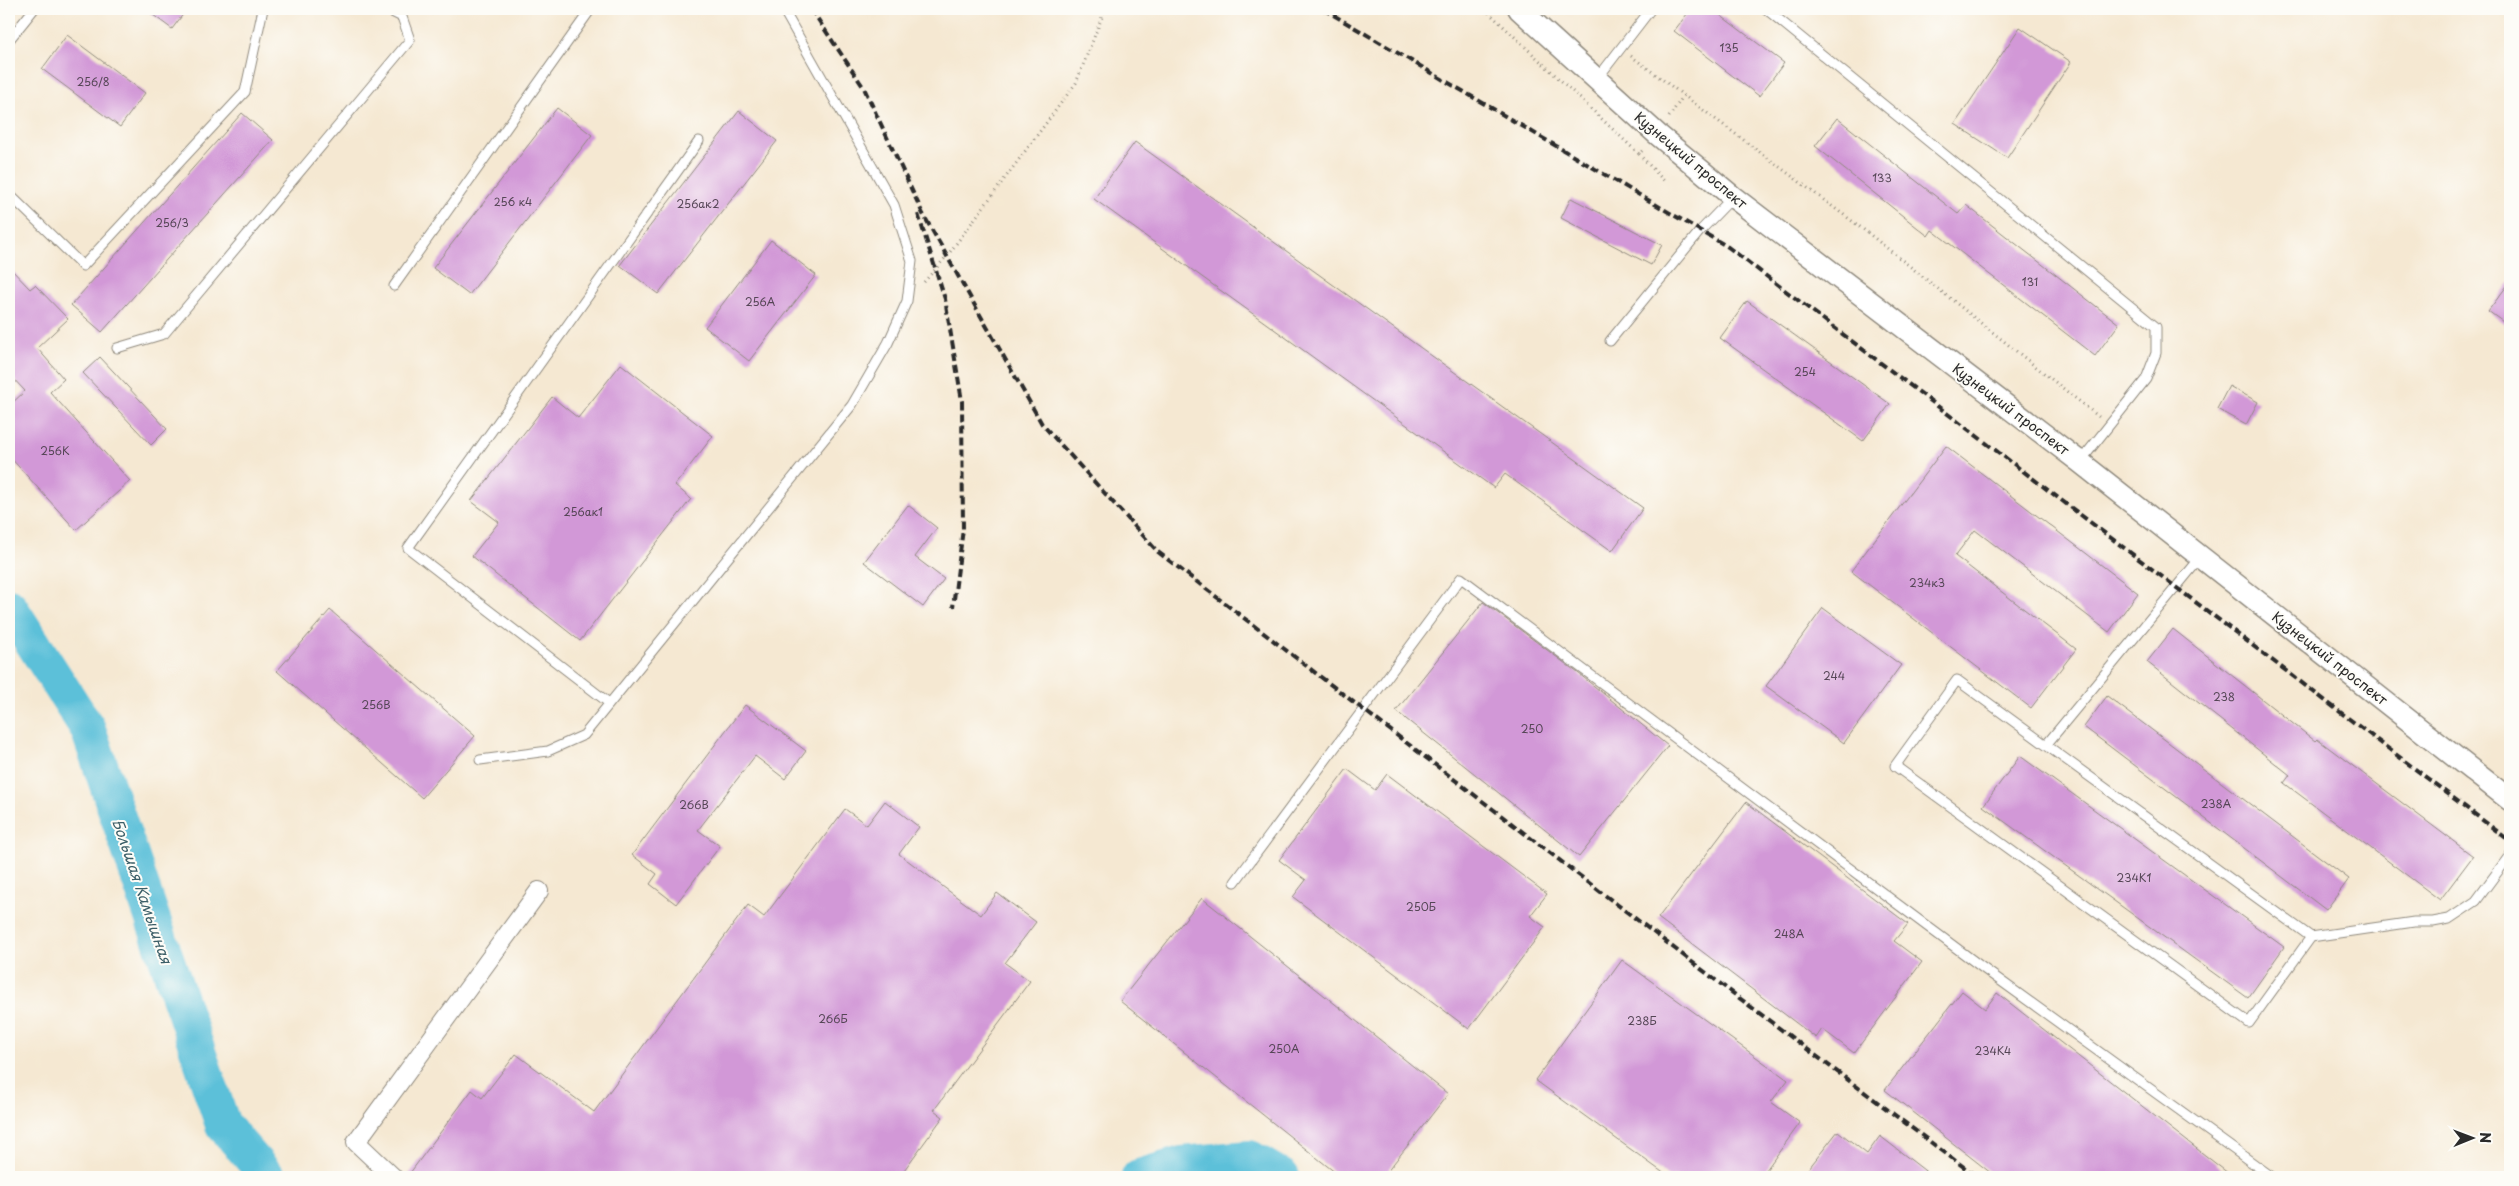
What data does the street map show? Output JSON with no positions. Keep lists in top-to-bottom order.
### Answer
{
  "streets": {
    "street": ["Кузнецкий проспект"]
  },
  "water": ["Большая Камышная"],
  "house_numbers": [
    "135",
    "256/8",
    "133",
    "256 к4",
    "256ак2",
    "256/3",
    "131",
    "256А",
    "254",
    "256К",
    "256ак1",
    "234к3",
    "244",
    "238",
    "256В",
    "250",
    "238А",
    "266В",
    "234К1",
    "250Б",
    "248А",
    "266Б",
    "238Б",
    "250А",
    "234К4"
  ],
  "north": "right"
}
